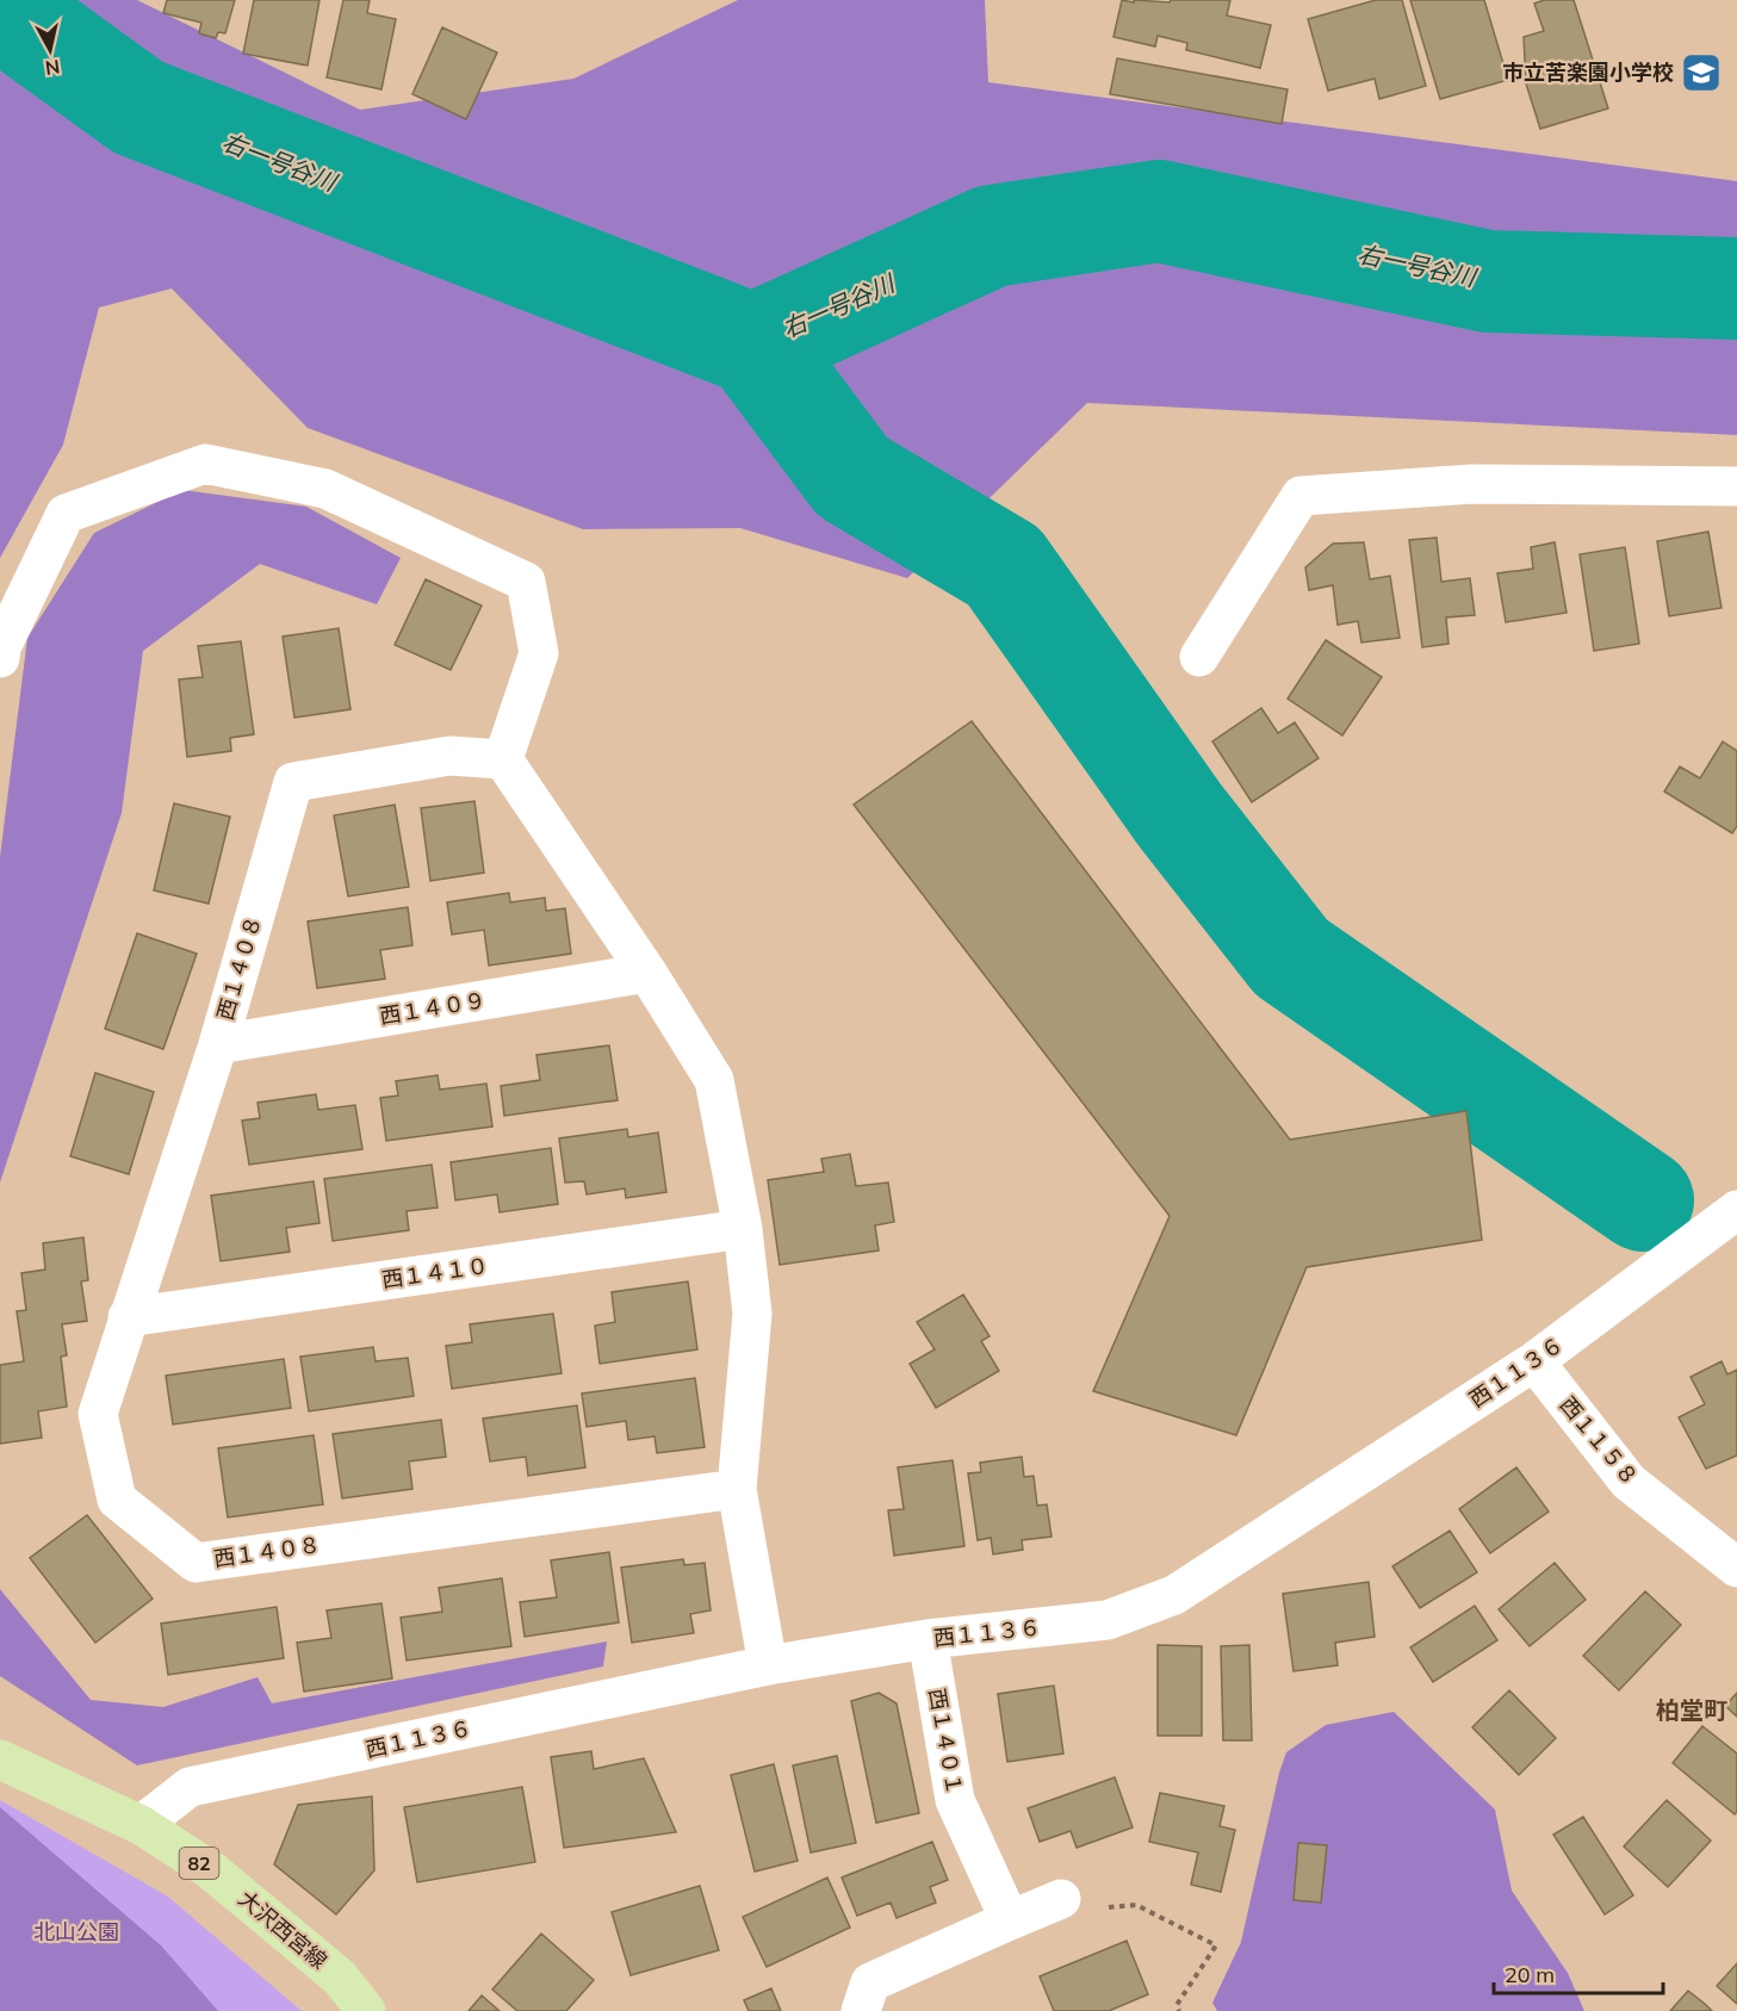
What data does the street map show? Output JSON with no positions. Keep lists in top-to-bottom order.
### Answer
{
  "streets": {
    "main road": ["82", "大沢西宮線"],
    "street": [
      "西１４０８",
      "西１４０９",
      "西１４１０",
      "西１１３６",
      "西１１５８",
      "西１４０１"
    ]
  },
  "crossings": [
    ["西１４０８", "西１４０９"],
    ["西１４０８", "西１４１０"],
    ["西１１３６", "西１１５８"],
    ["西１１３６", "西１４０１"],
    ["西１１３６", "大沢西宮線"]
  ],
  "districts": ["柏堂町"],
  "water": ["右一号谷川"],
  "parks": ["北山公園"],
  "places": {
    "school or university": ["市立苦楽園小学校"]
  },
  "scale_bar": "20 m",
  "north": "bottom"
}
